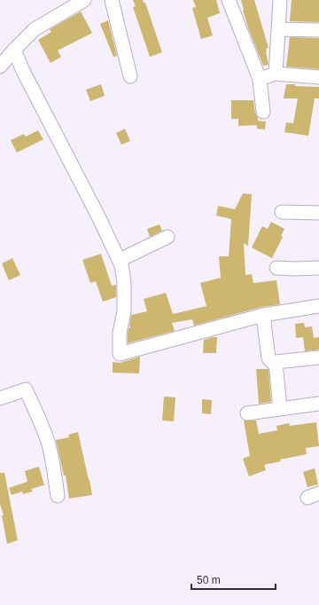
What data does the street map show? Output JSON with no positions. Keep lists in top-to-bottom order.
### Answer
{
  "scale_bar": "50 m"
}
